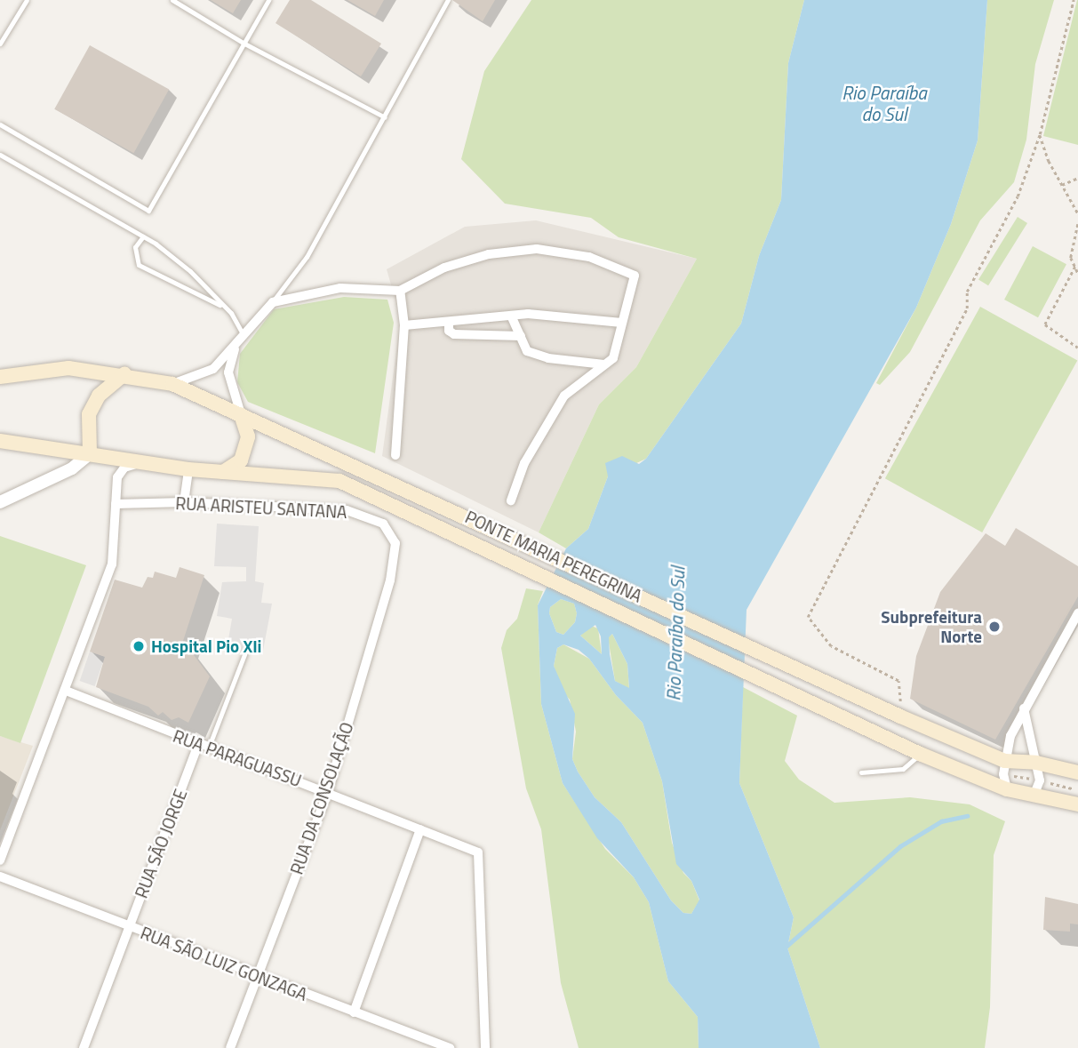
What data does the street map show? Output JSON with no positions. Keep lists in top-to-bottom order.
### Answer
{
  "streets": {
    "main road": ["PONTE MARIA PEREGRINA"],
    "street": [
      "RUA ARISTEU SANTANA",
      "RUA PARAGUASSU",
      "RUA DA CONSOLAÇÃO",
      "RUA SÃO JORGE",
      "RUA SÃO LUIZ GONZAGA"
    ]
  },
  "crossings": [
    ["RUA ARISTEU SANTANA", "RUA DA CONSOLAÇÃO"],
    ["RUA PARAGUASSU", "RUA DA CONSOLAÇÃO"],
    ["RUA PARAGUASSU", "RUA SÃO JORGE"],
    ["RUA DA CONSOLAÇÃO", "RUA SÃO LUIZ GONZAGA"],
    ["RUA SÃO JORGE", "RUA SÃO LUIZ GONZAGA"]
  ],
  "water": ["Rio Paraíba do Sul"],
  "places": ["Subprefeitura Norte", "Hospital Pio XIi"]
}
